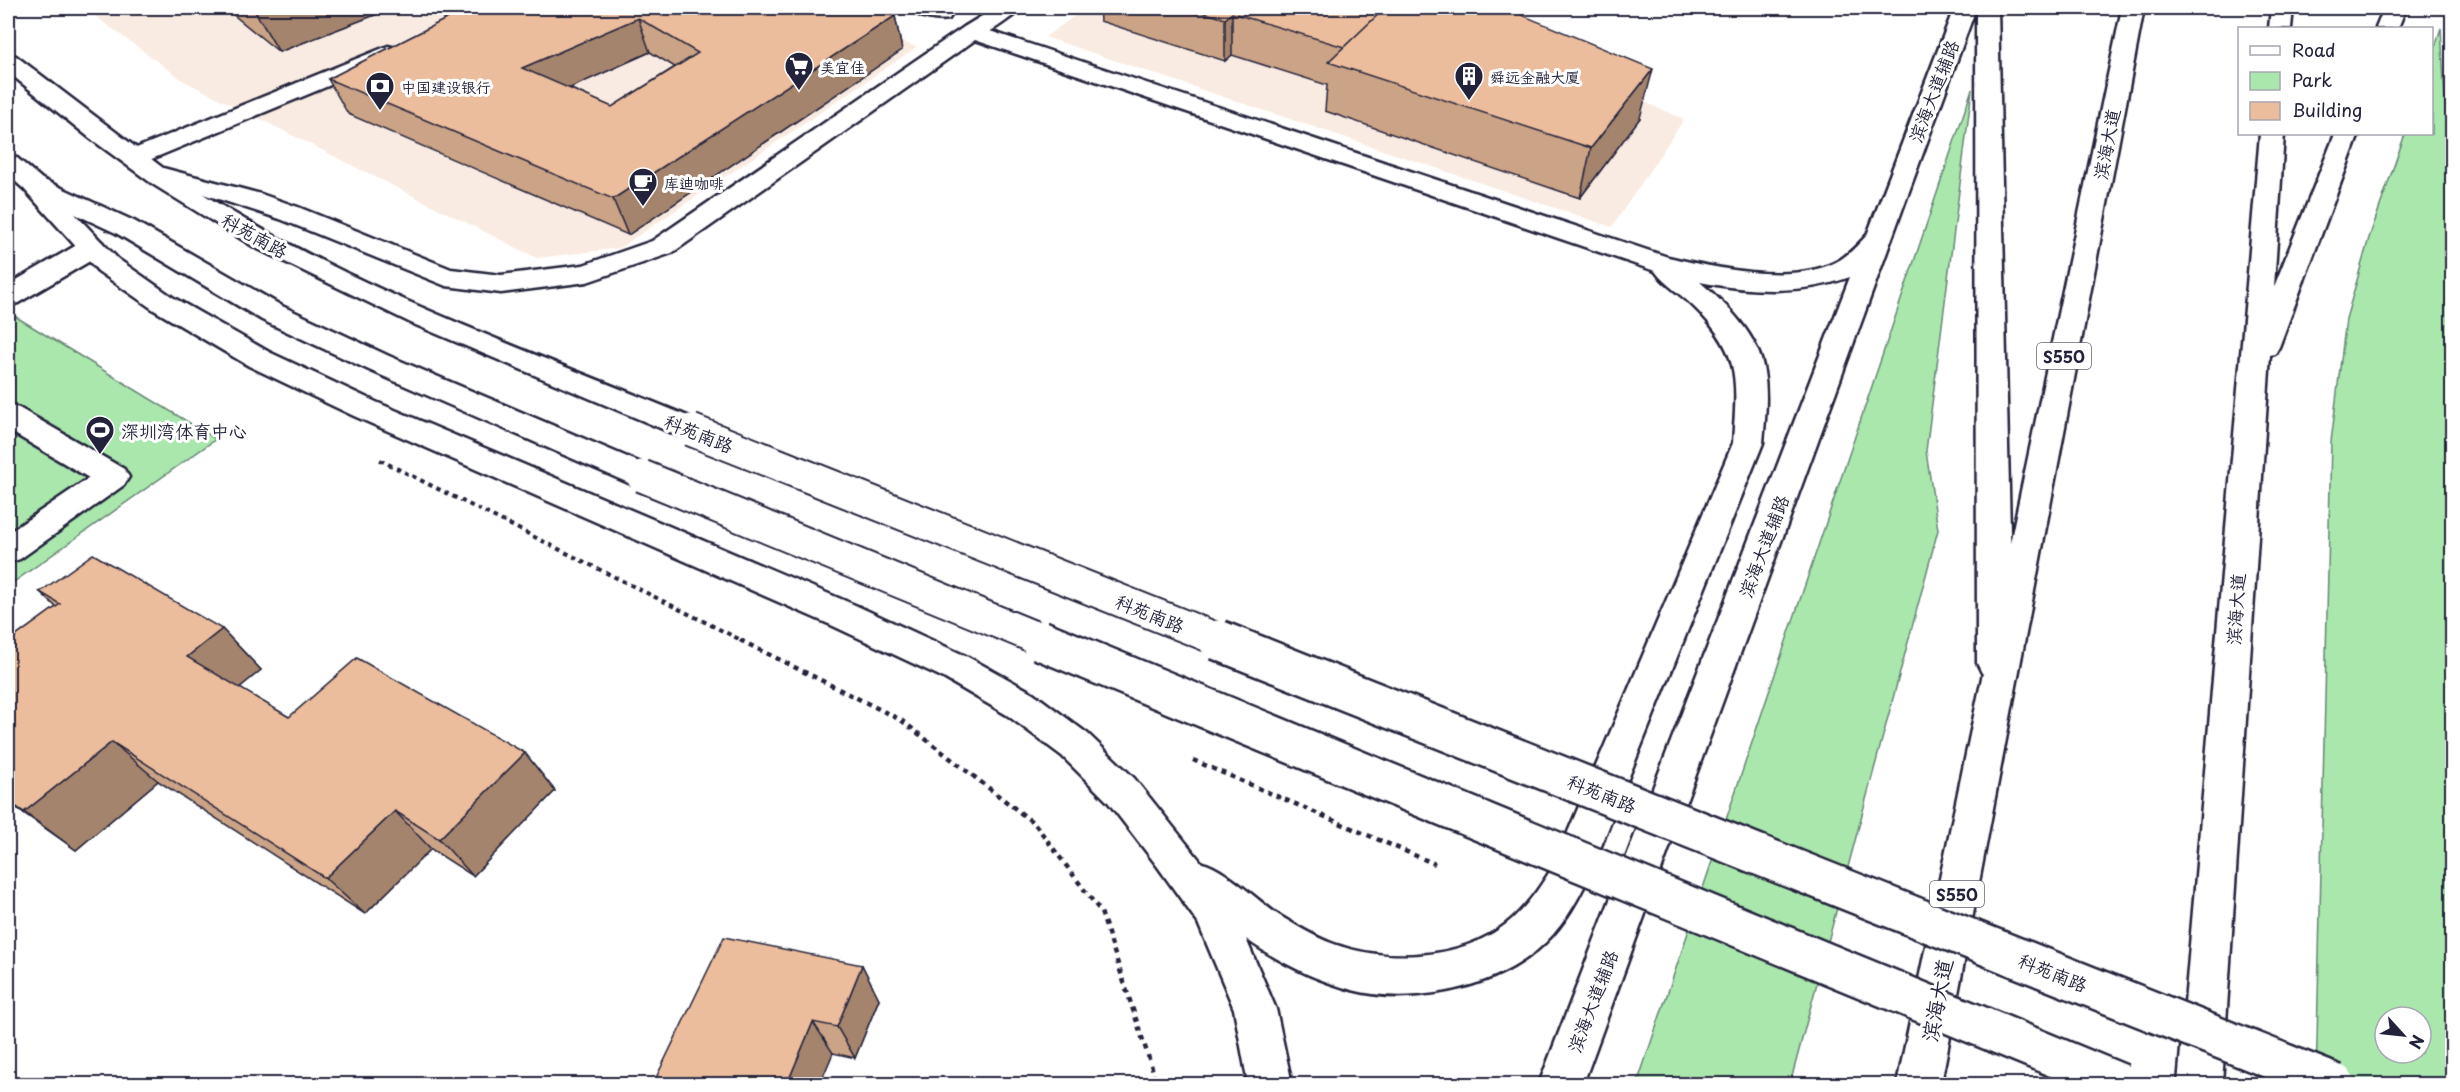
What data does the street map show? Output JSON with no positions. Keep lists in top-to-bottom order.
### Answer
{
  "streets": {
    "main road": [
      "滨海大道辅路",
      "滨海大道",
      "科苑南路",
      "S550"
    ]
  },
  "places": {
    "supermarket": ["美宜佳"],
    "building": ["舜远金融大厦"],
    "bank": ["中国建设银行"],
    "cafe": ["库迪咖啡"],
    "sports": ["深圳湾体育中心"]
  },
  "legend": ["Road", "Park", "Building"],
  "north": "bottom right"
}
